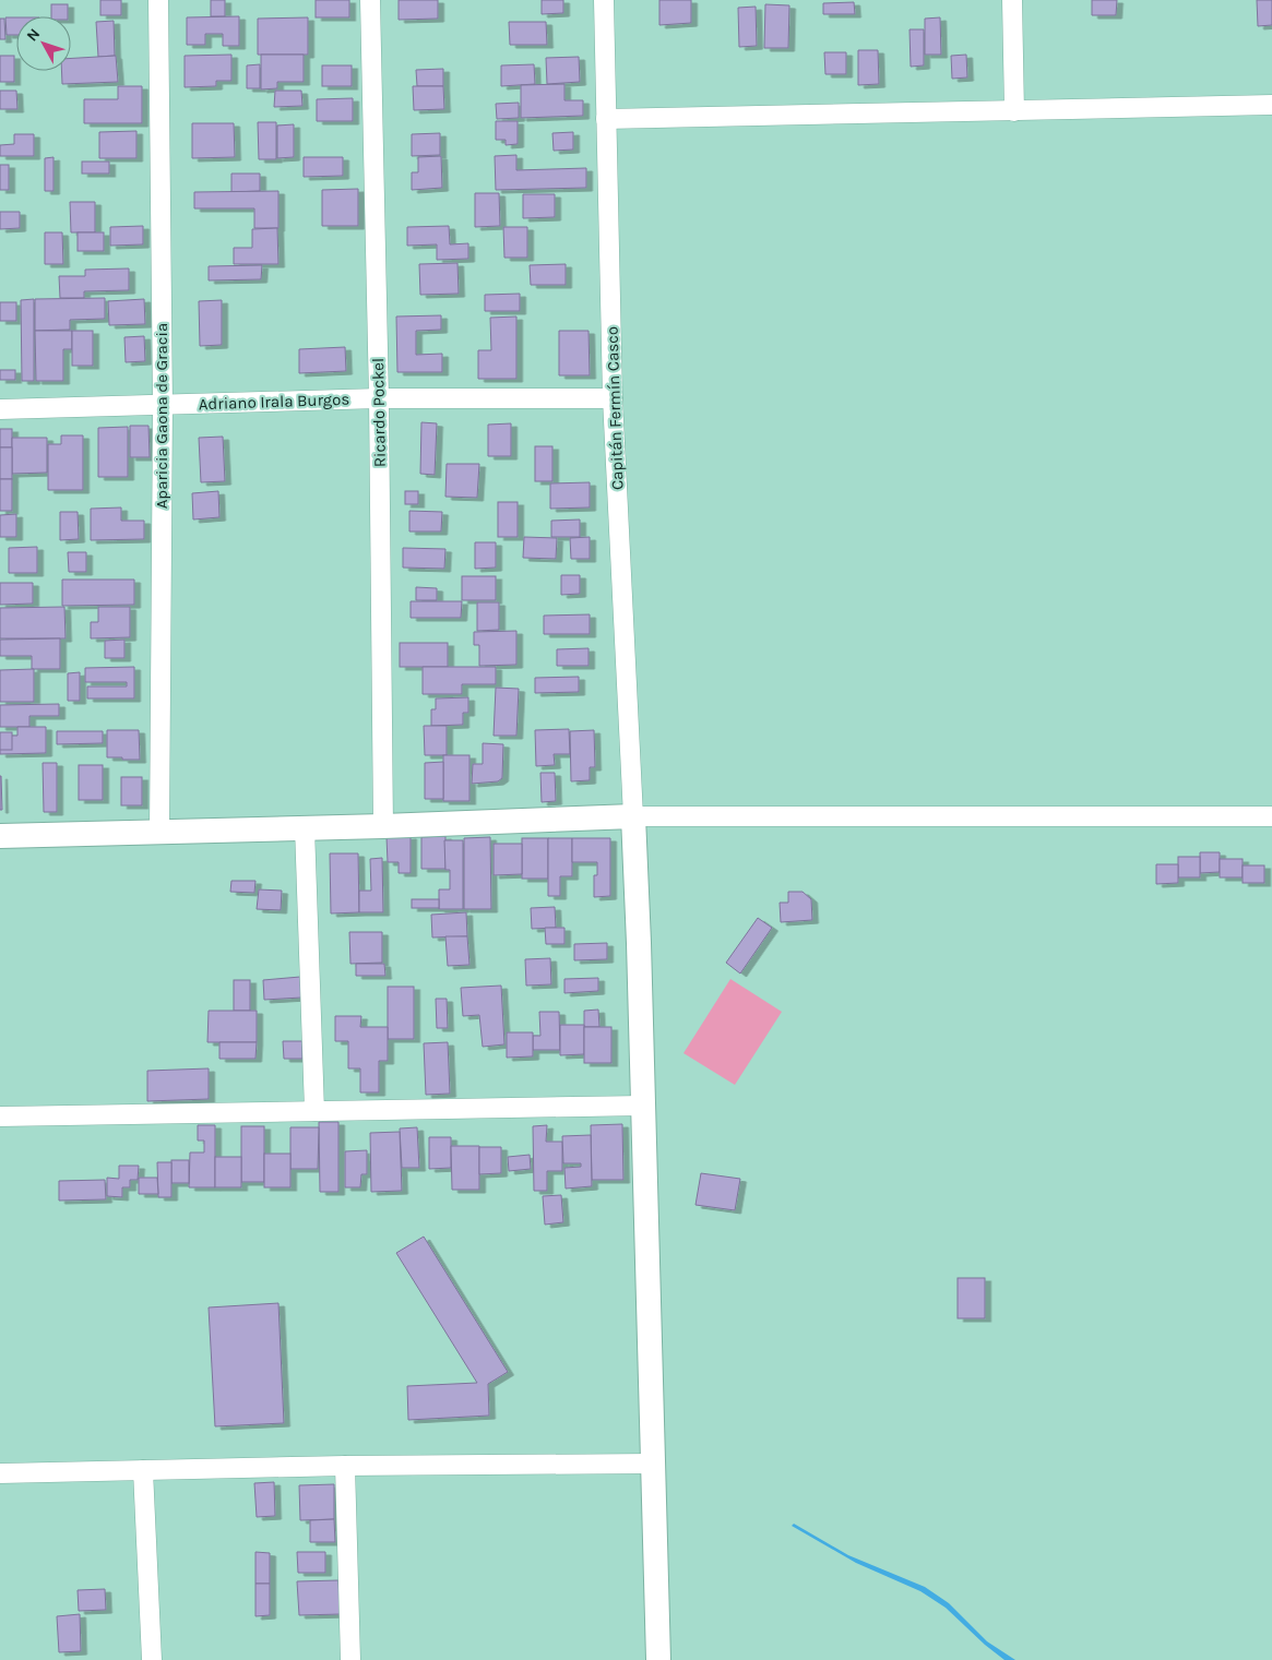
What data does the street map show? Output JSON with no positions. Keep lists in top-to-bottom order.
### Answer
{
  "streets": {
    "street": [
      "Adriano Irala Burgos",
      "Capitán Fermín Casco",
      "Ricardo Pockel",
      "Aparicia Gaona de Gracia"
    ]
  },
  "crossings": [
    ["Adriano Irala Burgos", "Capitán Fermín Casco"],
    ["Adriano Irala Burgos", "Ricardo Pockel"],
    ["Adriano Irala Burgos", "Aparicia Gaona de Gracia"]
  ],
  "north": "top left"
}
